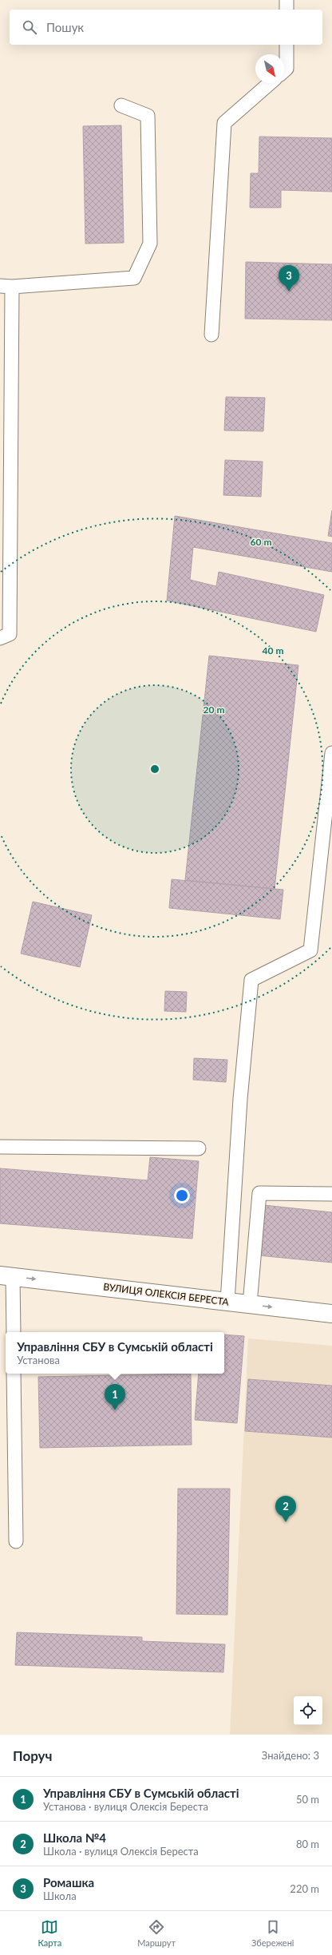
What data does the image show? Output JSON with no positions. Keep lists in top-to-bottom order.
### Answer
{
  "streets": {
    "street": ["ВУЛИЦЯ ОЛЕКСІЯ БЕРЕСТА"]
  },
  "one_way": ["ВУЛИЦЯ ОЛЕКСІЯ БЕРЕСТА"],
  "north": "bottom right",
  "page": {
    "search": "Пошук",
    "pins": ["3", "1", "2"],
    "popup": ["Управління СБУ в Сумській області", "Установа"],
    "heading": ["Поруч", "Знайдено: 3"],
    "list": [
      {
        "mark": "1",
        "name": "Управління СБУ в Сумській області",
        "note": "Установа · вулиця Олексія Береста",
        "value": "50 m"
      },
      {
        "mark": "2",
        "name": "Школа №4",
        "note": "Школа · вулиця Олексія Береста",
        "value": "80 m"
      },
      {
        "mark": "3",
        "name": "Ромашка",
        "note": "Школа",
        "value": "220 m"
      }
    ],
    "nav": ["Карта", "Маршрут", "Збережені"]
  },
  "rings": ["60 m", "40 m", "20 m"]
}
